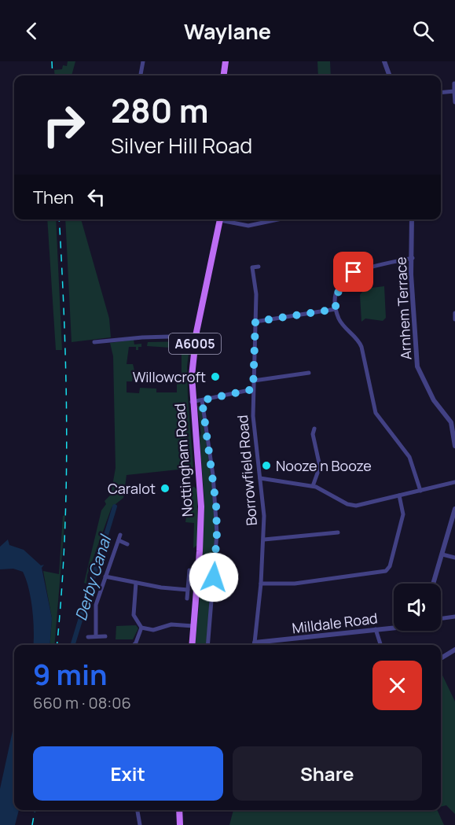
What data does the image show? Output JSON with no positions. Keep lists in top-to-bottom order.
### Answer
{
  "streets": {
    "main road": ["A6005", "Nottingham Road"],
    "street": ["Arnhem Terrace", "Borrowfield Road", "Milldale Road"]
  },
  "crossings": [
    ["Borrowfield Road", "Milldale Road"]
  ],
  "water": ["Derby Canal"],
  "places": ["Willowcroft", "Nooze n Booze", "Caralot"],
  "page": {
    "header": "Waylane",
    "turn": ["280 m", "Silver Hill Road"],
    "then": "Then",
    "heading": ["9 min", "660 m · 08:06"],
    "buttons": ["Exit", "Share"]
  }
}
